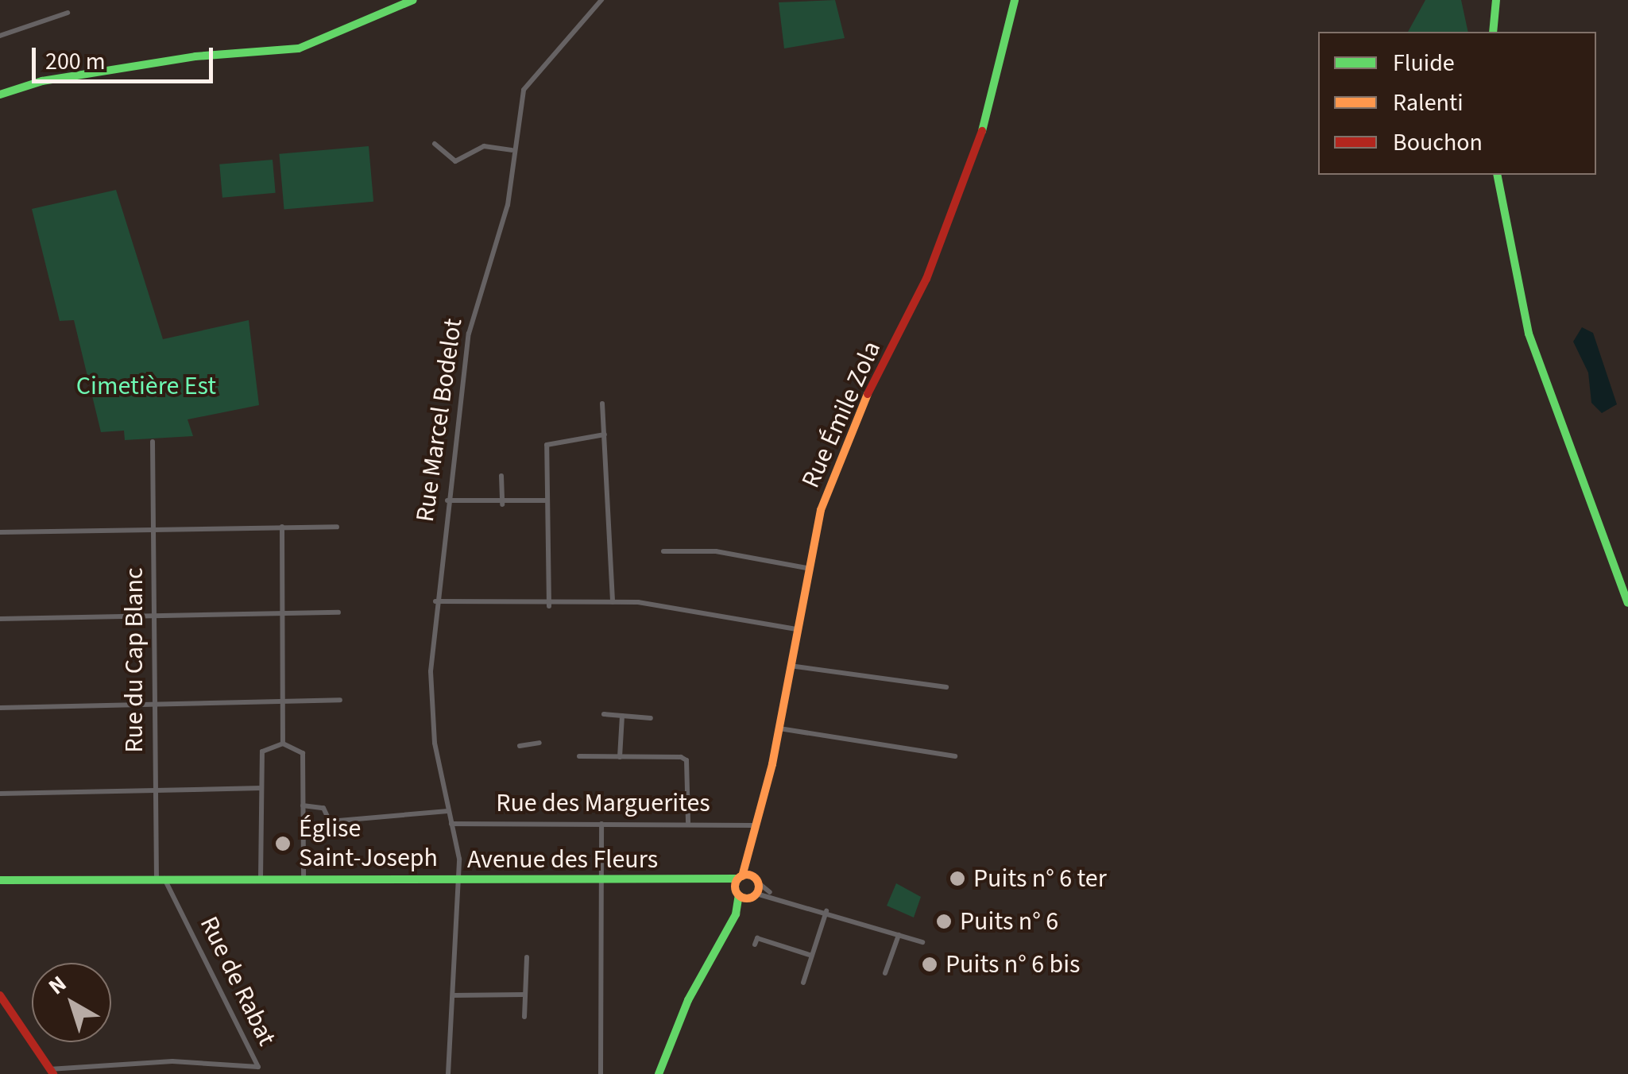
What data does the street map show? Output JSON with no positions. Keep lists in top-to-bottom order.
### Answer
{
  "streets": {
    "street": [
      "Rue Émile Zola",
      "Rue Marcel Bodelot",
      "Rue du Cap Blanc",
      "Rue des Marguerites",
      "Avenue des Fleurs",
      "Rue de Rabat"
    ]
  },
  "crossings": [
    ["Rue Émile Zola", "Rue des Marguerites"],
    ["Rue Émile Zola", "Avenue des Fleurs"],
    ["Rue Marcel Bodelot", "Rue des Marguerites"],
    ["Rue Marcel Bodelot", "Avenue des Fleurs"],
    ["Rue du Cap Blanc", "Avenue des Fleurs"],
    ["Rue du Cap Blanc", "Rue de Rabat"],
    ["Avenue des Fleurs", "Rue de Rabat"]
  ],
  "parks": ["Cimetière Est"],
  "places": [
    "Église Saint-Joseph",
    "Puits n° 6 ter",
    "Puits n° 6",
    "Puits n° 6 bis"
  ],
  "legend": ["Fluide", "Ralenti", "Bouchon"],
  "scale_bar": "200 m",
  "north": "top left"
}
